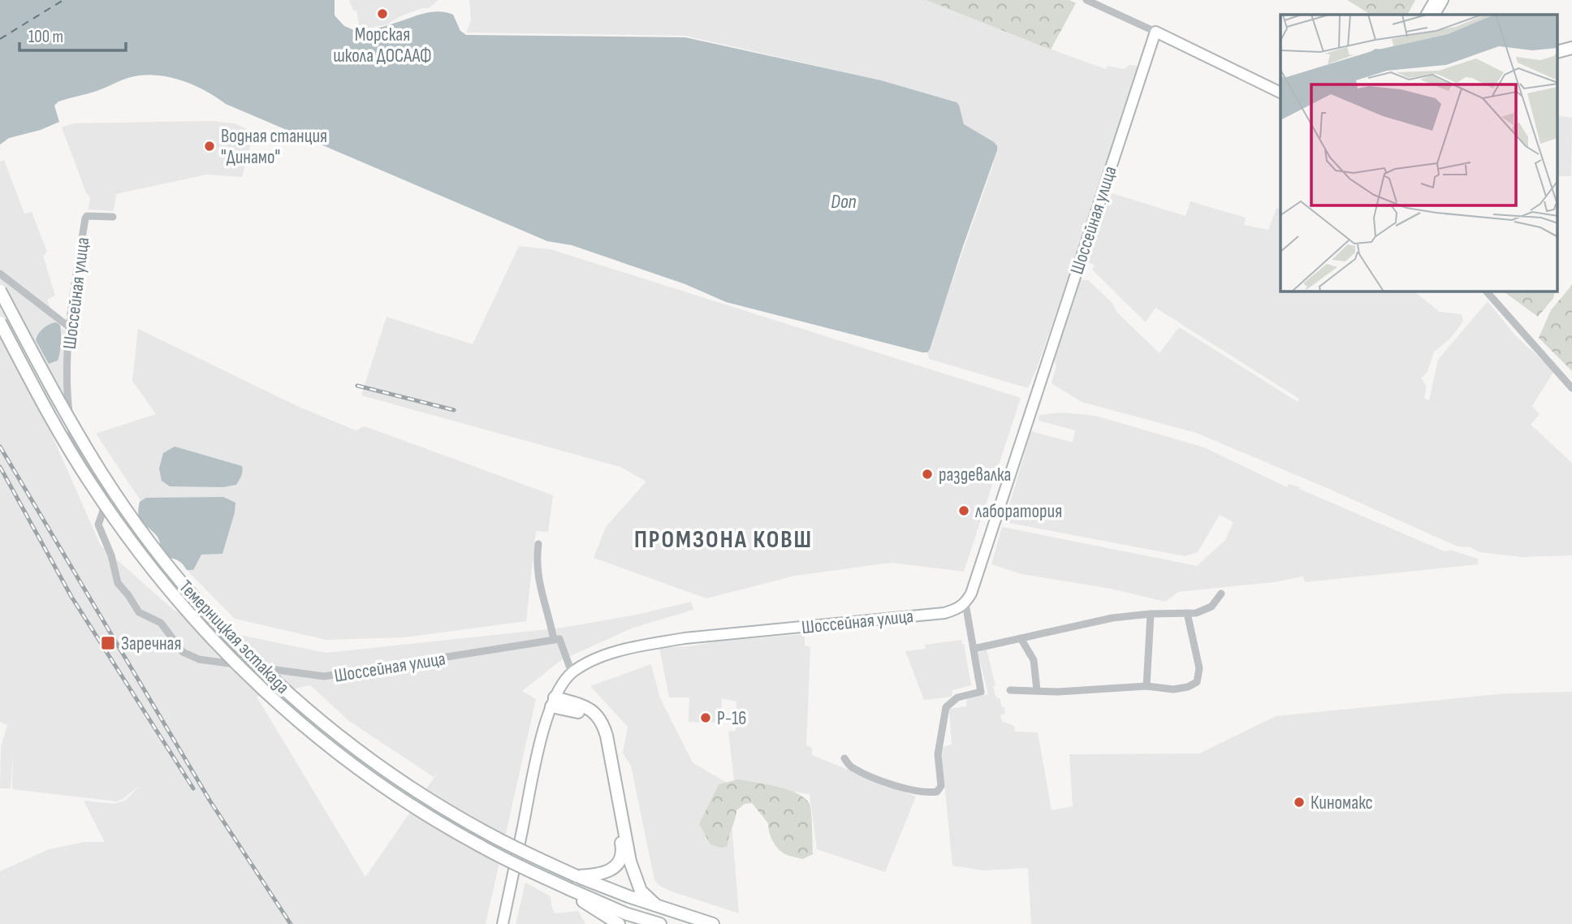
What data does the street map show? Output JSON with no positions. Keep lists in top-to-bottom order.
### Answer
{
  "streets": {
    "main road": ["Шоссейная улица", "Темерницкая эстакада"]
  },
  "districts": ["ПРОМЗОНА КОВШ"],
  "water": ["Don"],
  "places": {
    "other": [
      "Морская школа ДОСААФ",
      "Водная станция \"Динамо\"",
      "раздевалка",
      "лаборатория",
      "Р-16",
      "Киномакс"
    ],
    "transit": ["Заречная"]
  },
  "scale_bar": "100 m"
}
